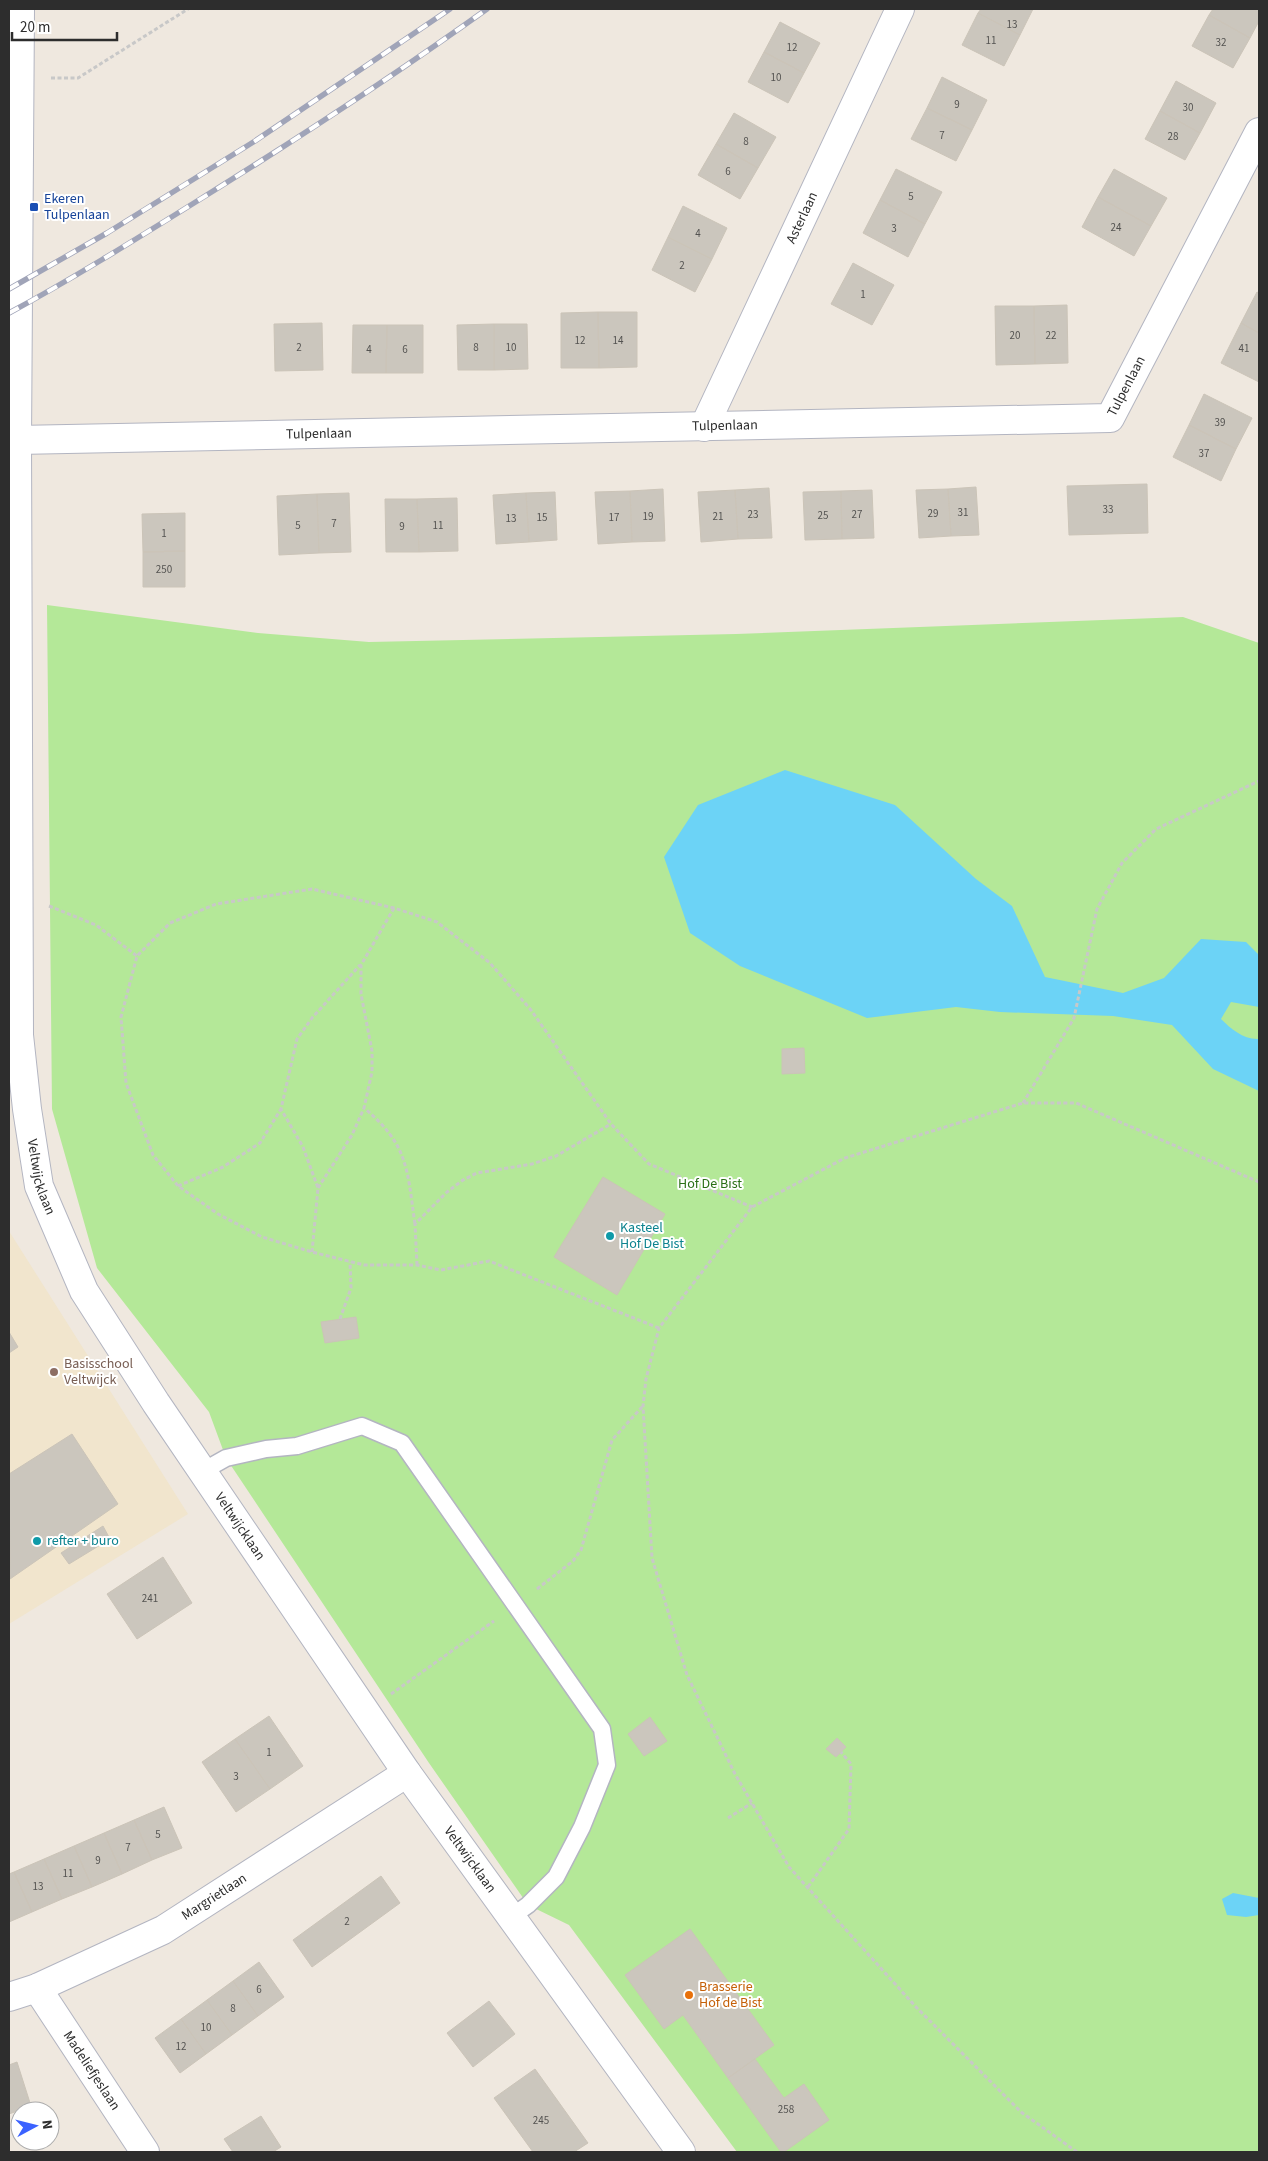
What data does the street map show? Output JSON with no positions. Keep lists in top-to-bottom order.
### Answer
{
  "streets": {
    "street": [
      "Asterlaan",
      "Tulpenlaan",
      "Veltwijcklaan",
      "Margrietlaan",
      "Madeliefjeslaan"
    ]
  },
  "crossings": [
    ["Asterlaan", "Tulpenlaan"],
    ["Tulpenlaan", "Veltwijcklaan"],
    ["Veltwijcklaan", "Margrietlaan"],
    ["Margrietlaan", "Madeliefjeslaan"]
  ],
  "parks": ["Hof De Bist"],
  "places": {
    "transit": ["Ekeren Tulpenlaan"],
    "other": [
      "Kasteel Hof De Bist",
      "Basisschool Veltwijck",
      "refter + buro",
      "Brasserie Hof de Bist"
    ]
  },
  "house_numbers": [
    "13",
    "11",
    "32",
    "12",
    "10",
    "9",
    "30",
    "7",
    "28",
    "8",
    "6",
    "5",
    "24",
    "3",
    "4",
    "2",
    "1",
    "20",
    "22",
    "12",
    "14",
    "2",
    "8",
    "10",
    "41",
    "4",
    "6",
    "39",
    "37",
    "33",
    "31",
    "29",
    "23",
    "27",
    "25",
    "19",
    "21",
    "15",
    "17",
    "13",
    "7",
    "5",
    "11",
    "9",
    "1",
    "250",
    "241",
    "1",
    "3",
    "5",
    "7",
    "9",
    "11",
    "13",
    "2",
    "6",
    "8",
    "10",
    "12",
    "258",
    "245"
  ],
  "scale_bar": "20 m",
  "north": "right"
}
